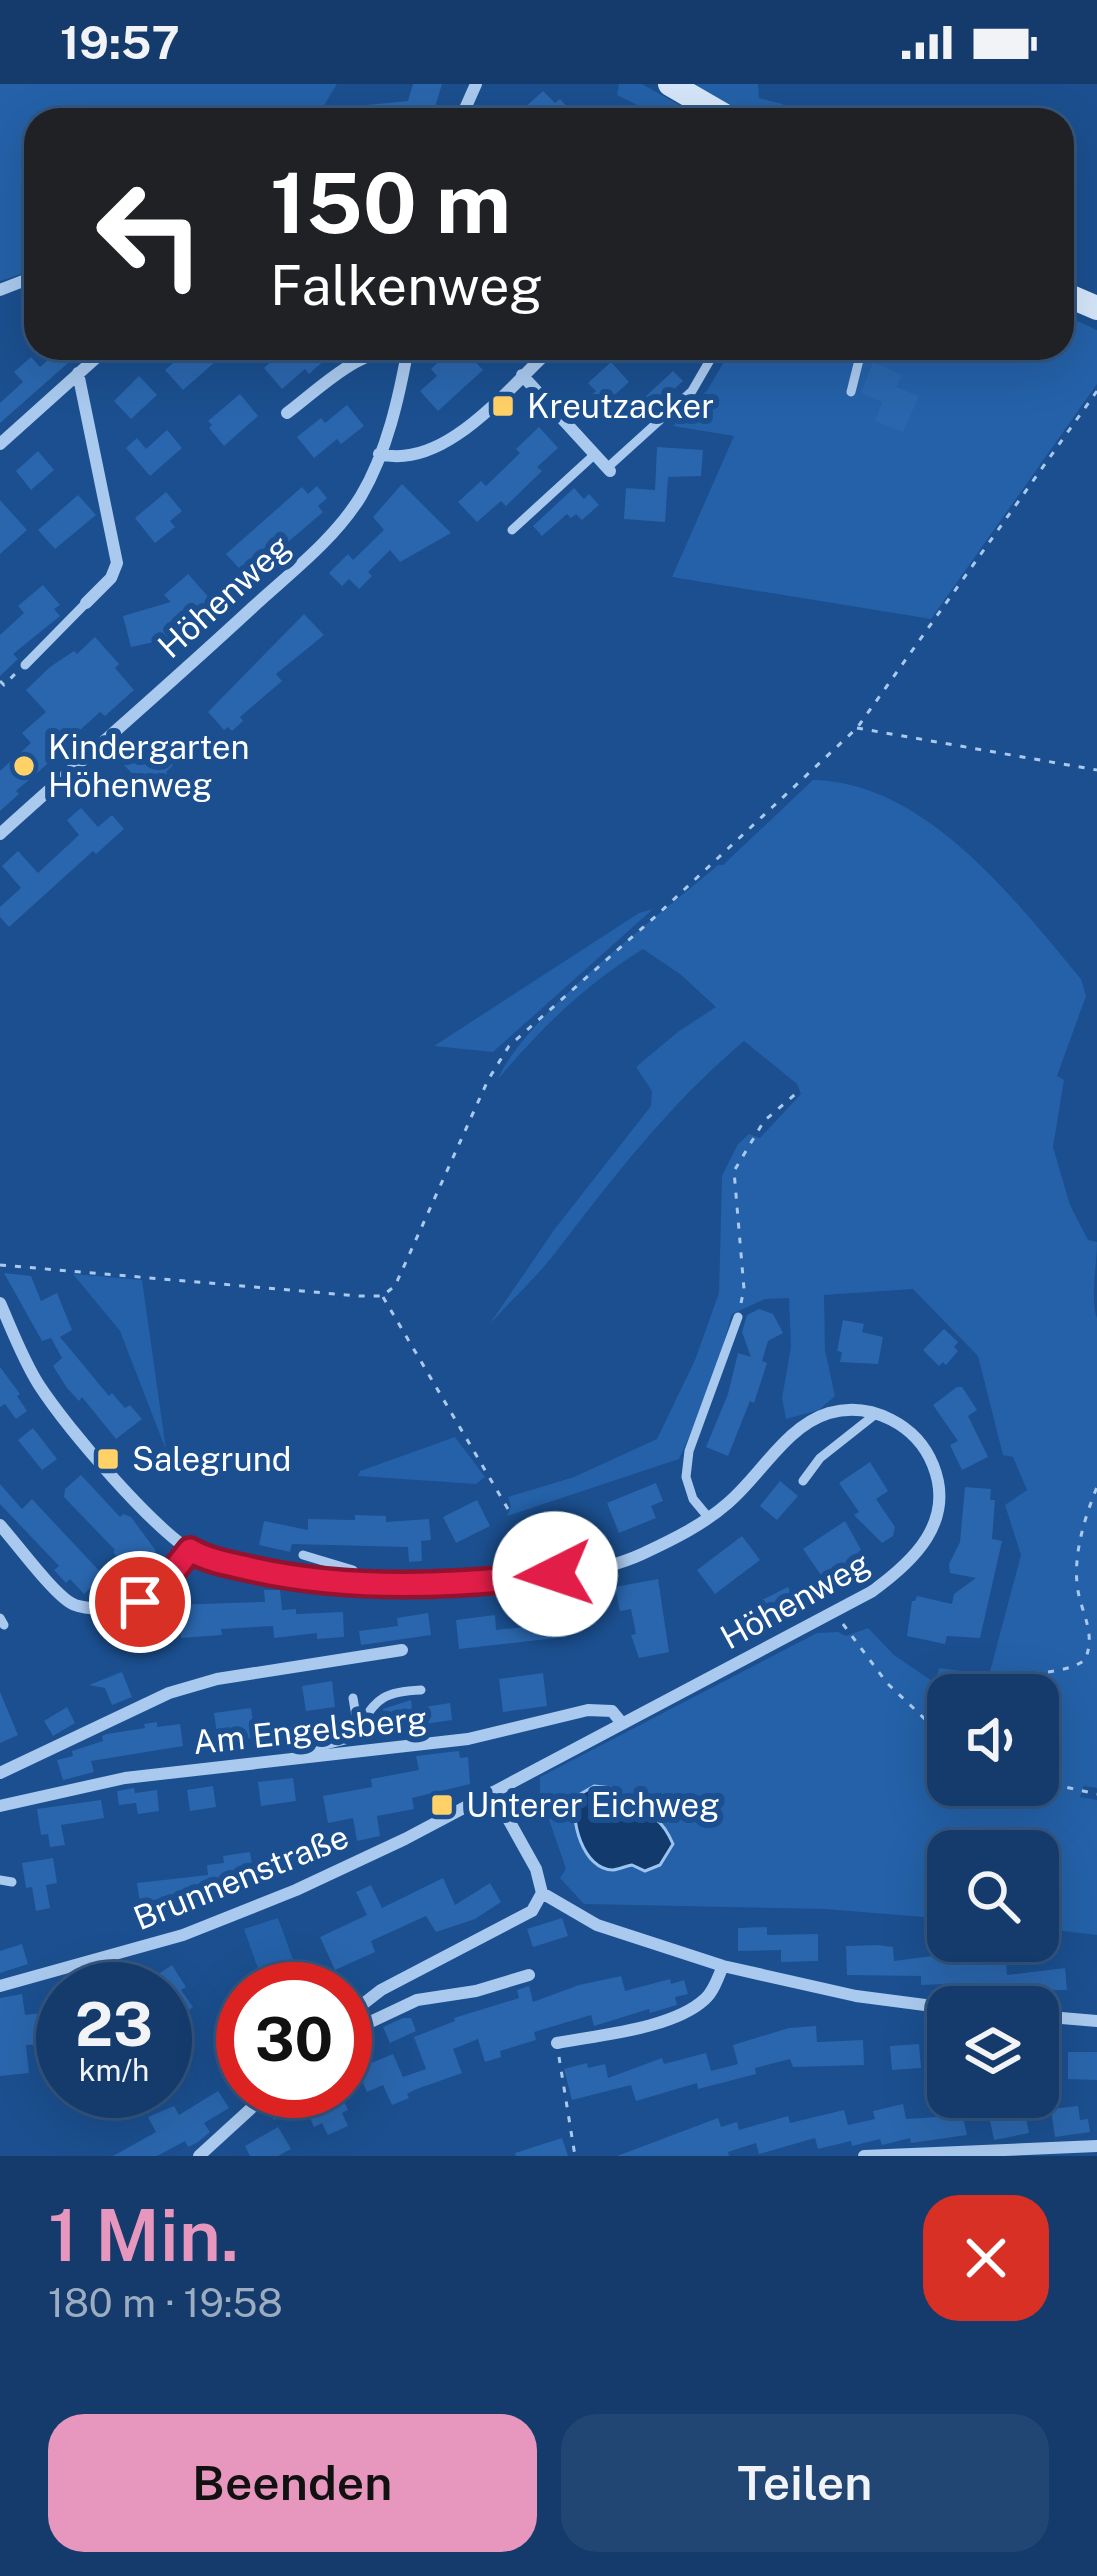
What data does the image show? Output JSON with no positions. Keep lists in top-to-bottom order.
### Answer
{
  "streets": {
    "street": ["Höhenweg", "Am Engelsberg", "Brunnenstraße"]
  },
  "crossings": [
    ["Höhenweg", "Am Engelsberg"],
    ["Höhenweg", "Brunnenstraße"]
  ],
  "places": {
    "transit": ["Kreutzacker", "Salegrund", "Unterer Eichweg"],
    "other": ["Kindergarten Höhenweg"]
  },
  "page": {
    "status": "19:57",
    "turn": ["150 m", "Falkenweg"],
    "speed": "23 km/h",
    "limit": "30",
    "heading": ["1 Min.", "180 m · 19:58"],
    "buttons": ["Beenden", "Teilen"]
  }
}
